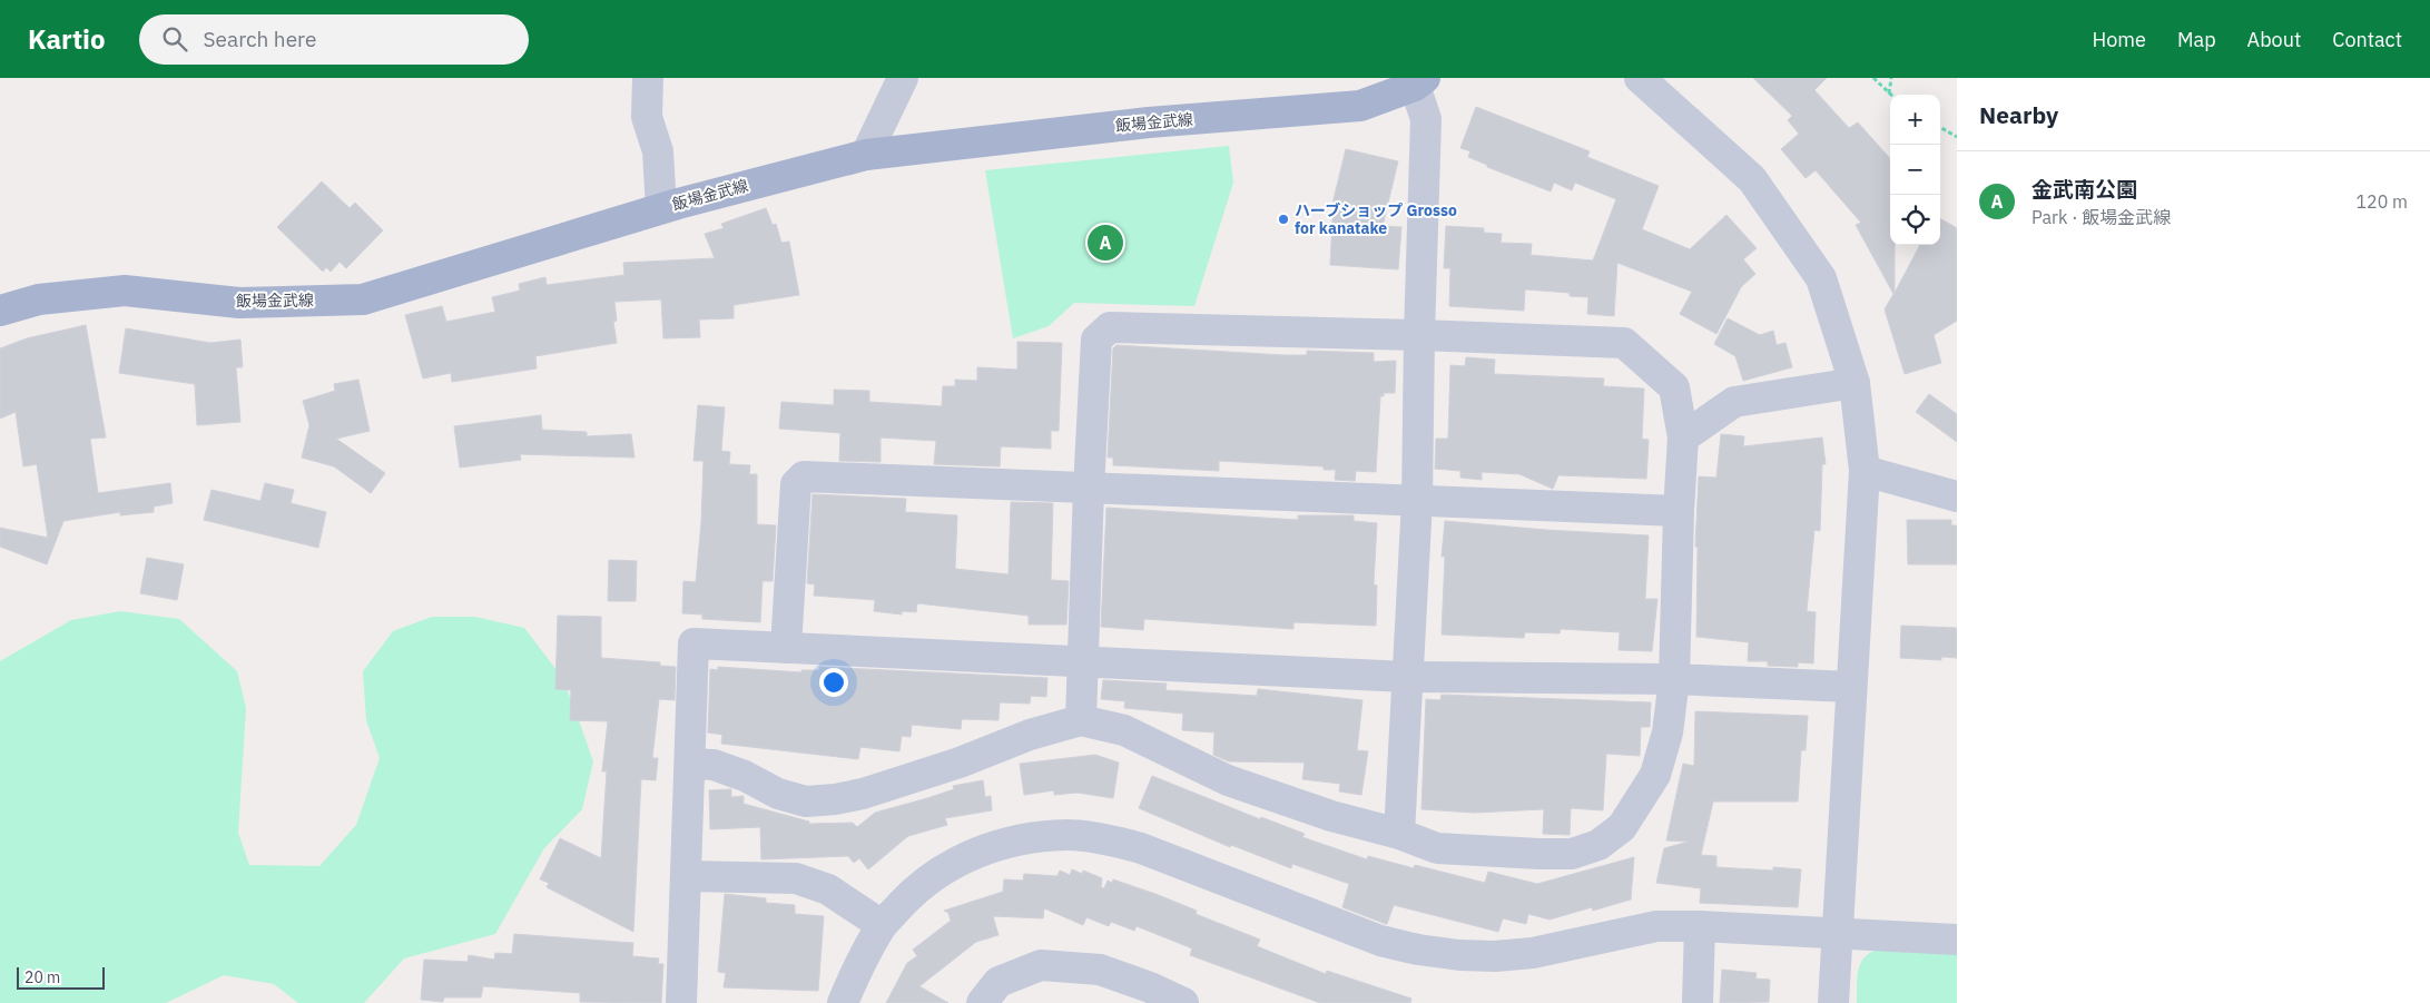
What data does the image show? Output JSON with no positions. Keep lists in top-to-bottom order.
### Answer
{
  "streets": {
    "main road": ["飯場金武線"]
  },
  "places": ["ハーブショップ Grosso for kanatake"],
  "scale_bar": "20 m",
  "page": {
    "header": "Kartio",
    "search": "Search here",
    "nav": [
      "Home",
      "Map",
      "About",
      "Contact"
    ],
    "heading": "Nearby",
    "map_buttons": ["+", "−"],
    "list": [
      {
        "mark": "A",
        "name": "金武南公園",
        "note": "Park · 飯場金武線",
        "value": "120 m"
      }
    ],
    "pins": "A",
    "scale": "20 m"
  }
}
